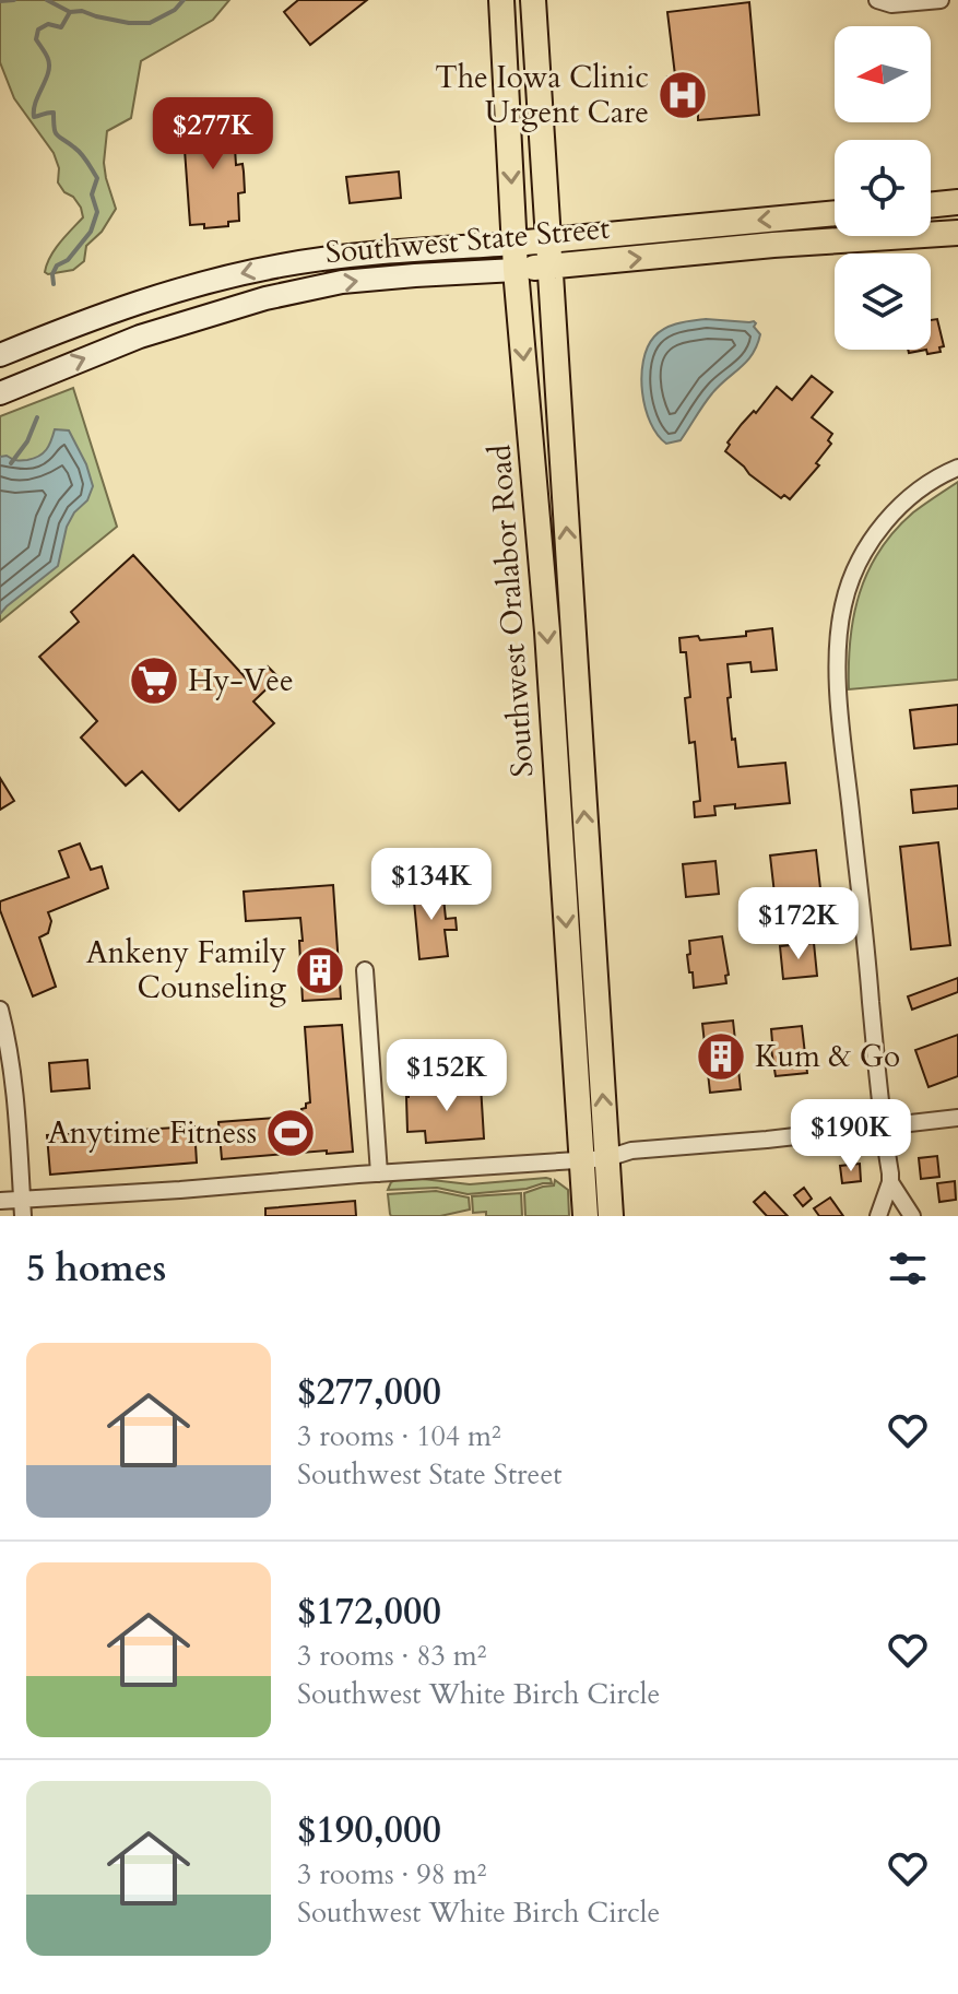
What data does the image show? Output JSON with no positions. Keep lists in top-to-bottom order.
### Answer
{
  "streets": {
    "main road": ["Southwest State Street", "Southwest Oralabor Road"]
  },
  "crossings": [
    ["Southwest State Street", "Southwest Oralabor Road"]
  ],
  "places": {
    "hospital": ["The Iowa Clinic Urgent Care"],
    "supermarket": ["Hy-Vee"],
    "building": ["Ankeny Family Counseling", "Kum & Go"],
    "sports": ["Anytime Fitness"]
  },
  "north": "left",
  "page": {
    "price": [
      "$277K",
      "$134K",
      "$172K",
      "$152K",
      "$190K"
    ],
    "heading": "5 homes",
    "list": [
      {
        "name": "$277,000",
        "note": "3 rooms · 104 m² · Southwest State Street"
      },
      {
        "name": "$172,000",
        "note": "3 rooms · 83 m² · Southwest White Birch Circle"
      },
      {
        "name": "$190,000",
        "note": "3 rooms · 98 m² · Southwest White Birch Circle"
      }
    ]
  }
}
